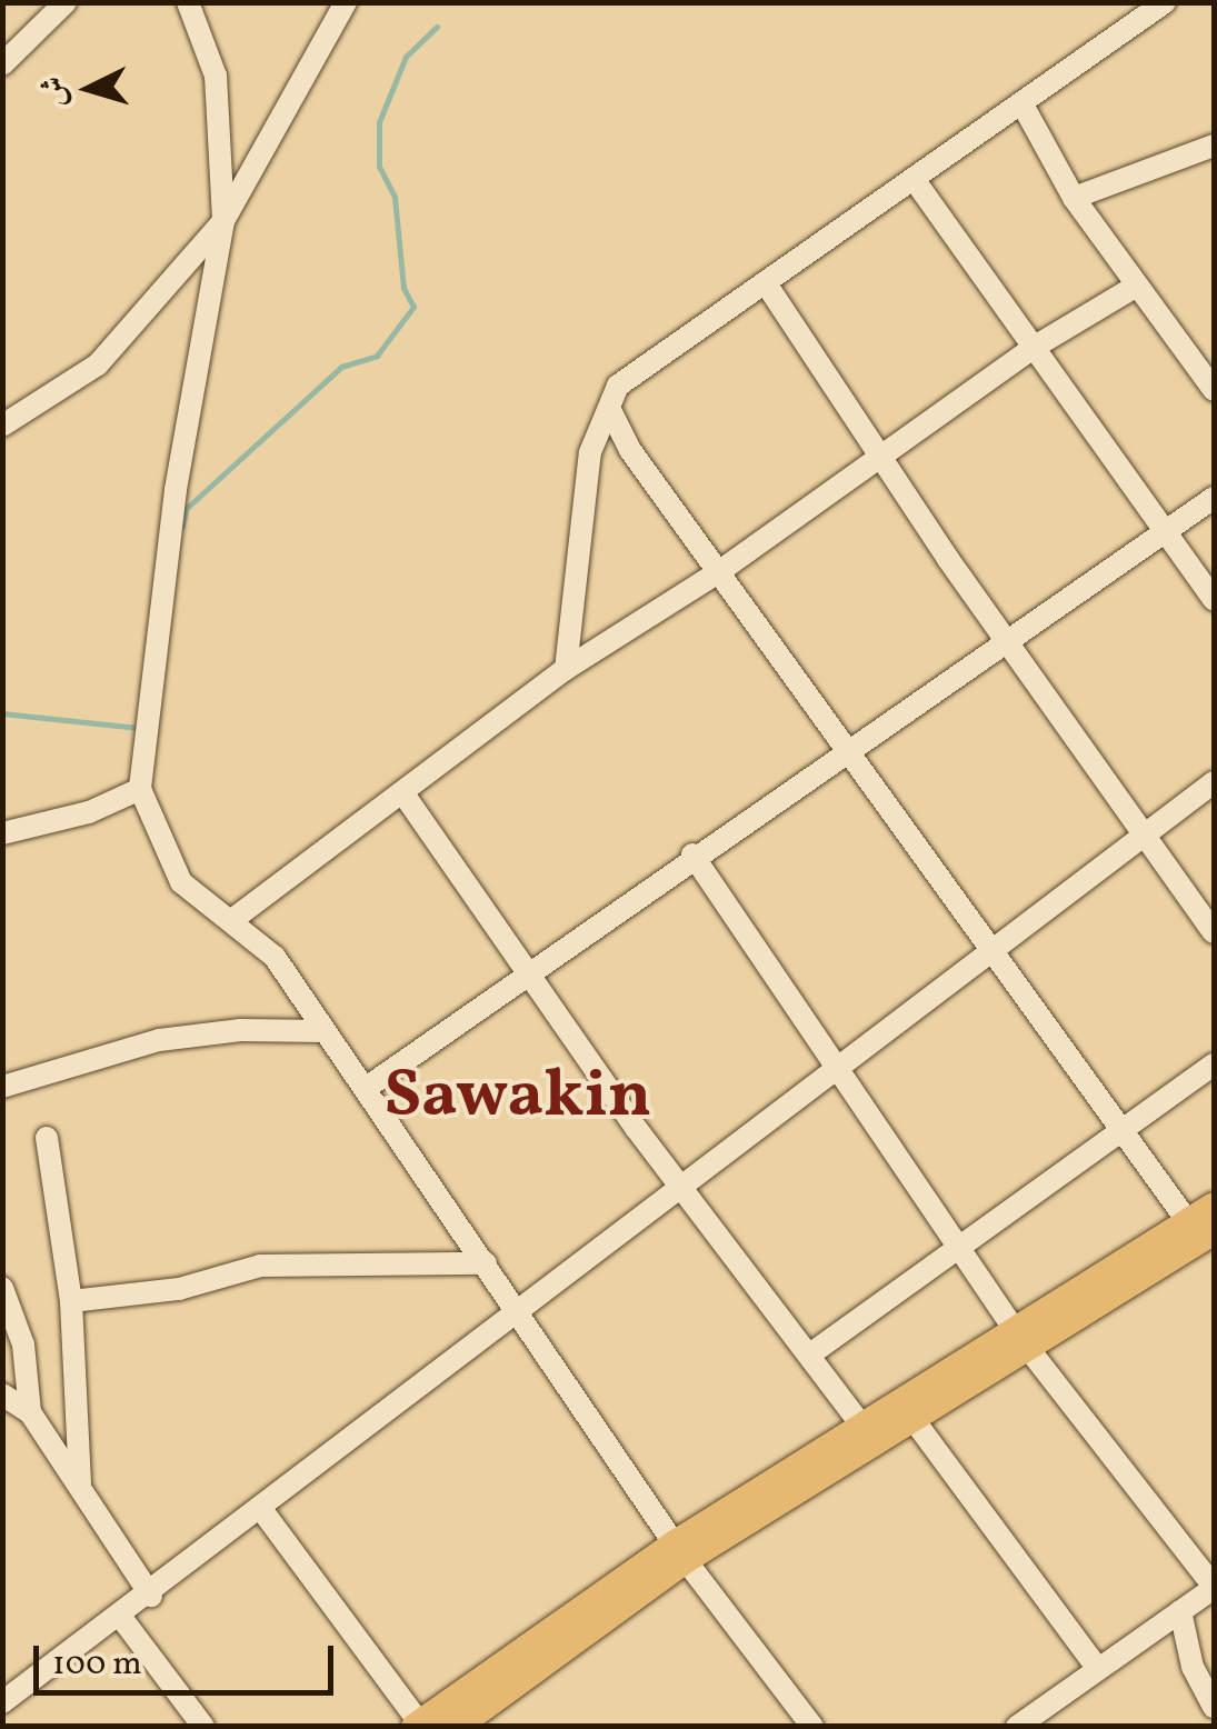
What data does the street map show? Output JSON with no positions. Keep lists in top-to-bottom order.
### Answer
{
  "districts": ["Sawakin"],
  "scale_bar": "100 m",
  "north": "left"
}
